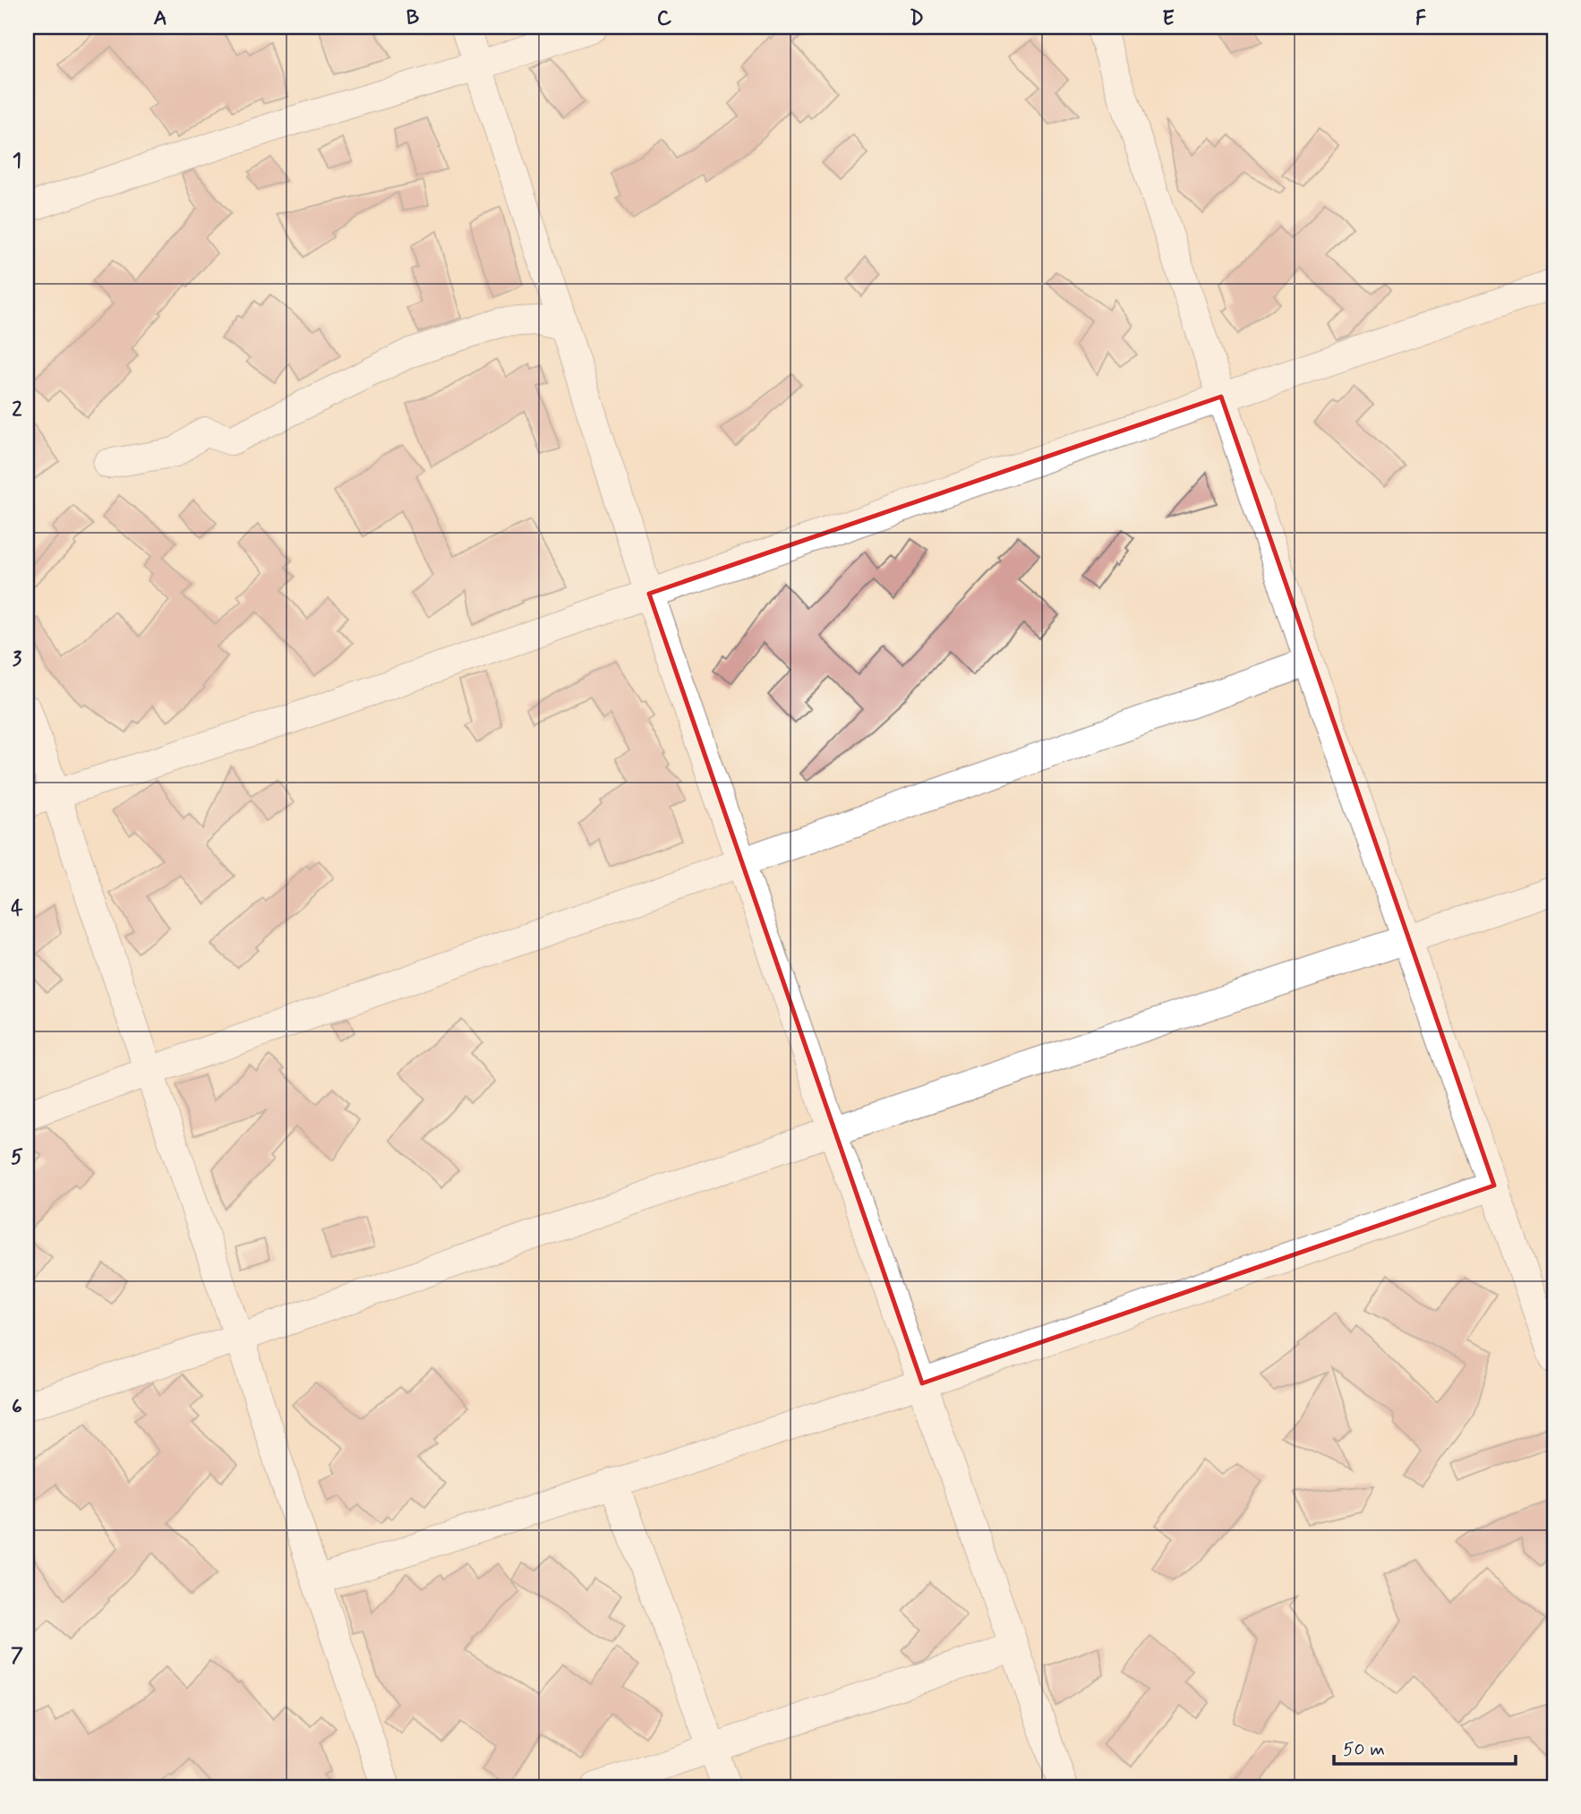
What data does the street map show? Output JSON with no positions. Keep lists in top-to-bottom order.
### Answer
{
  "scale_bar": "50 m",
  "grid": {
    "columns": [
      "A",
      "B",
      "C",
      "D",
      "E",
      "F"
    ],
    "rows": [
      "1",
      "2",
      "3",
      "4",
      "5",
      "6",
      "7"
    ]
  }
}
